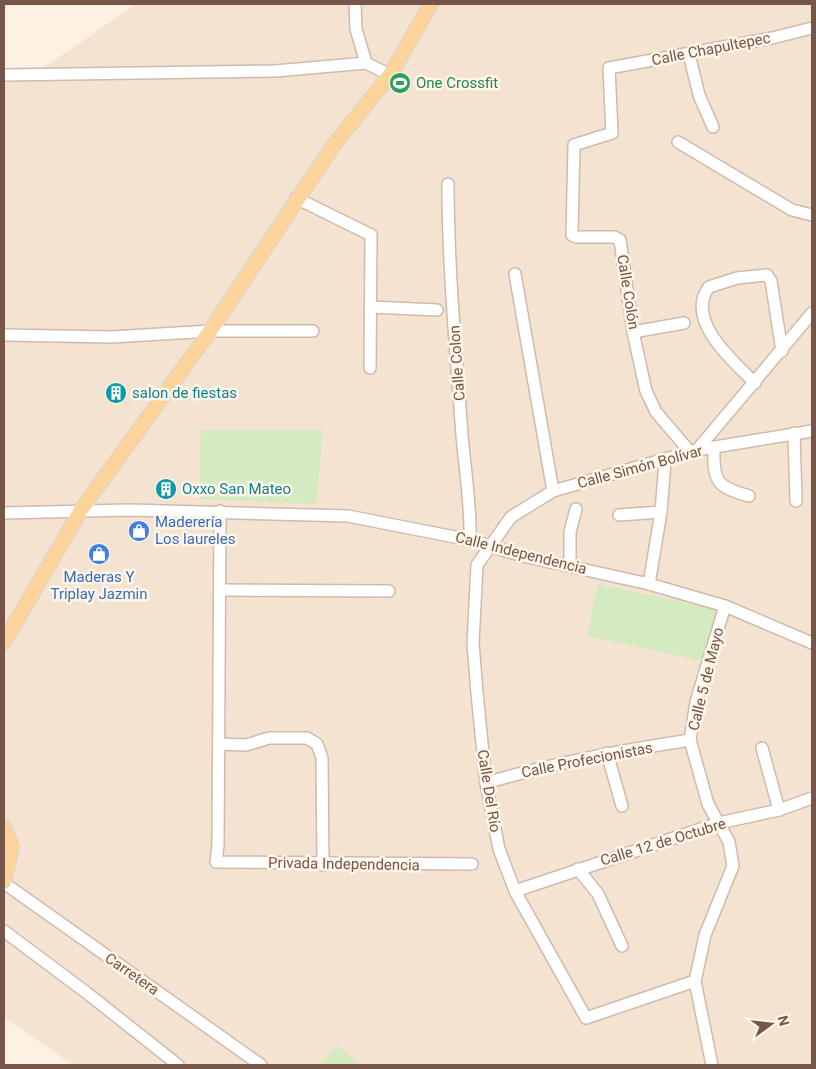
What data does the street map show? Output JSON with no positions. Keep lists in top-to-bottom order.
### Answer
{
  "streets": {
    "street": [
      "Calle Chapultepec",
      "Calle Colón",
      "Calle Colon",
      "Calle Simón Bolívar",
      "Calle Independencia",
      "Calle 5 de Mayo",
      "Calle Profecionistas",
      "Calle Del Río",
      "Calle 12 de Octubre",
      "Privada Independencia",
      "Carretera"
    ]
  },
  "crossings": [
    ["Calle Chapultepec", "Calle Colón"],
    ["Calle Colón", "Calle Simón Bolívar"],
    ["Calle Colon", "Calle Independencia"],
    ["Calle Simón Bolívar", "Calle Independencia"],
    ["Calle Simón Bolívar", "Calle Del Río"],
    ["Calle Independencia", "Calle 5 de Mayo"],
    ["Calle Independencia", "Calle Del Río"],
    ["Calle 5 de Mayo", "Calle Profecionistas"],
    ["Calle 5 de Mayo", "Calle Del Río"],
    ["Calle 5 de Mayo", "Calle 12 de Octubre"],
    ["Calle Profecionistas", "Calle Del Río"],
    ["Calle Del Río", "Calle 12 de Octubre"]
  ],
  "places": {
    "sports": ["One Crossfit"],
    "building": ["salon de fiestas", "Oxxo San Mateo"],
    "shop": ["Maderería Los laureles", "Maderas Y Triplay Jazmin"]
  },
  "north": "right"
}
